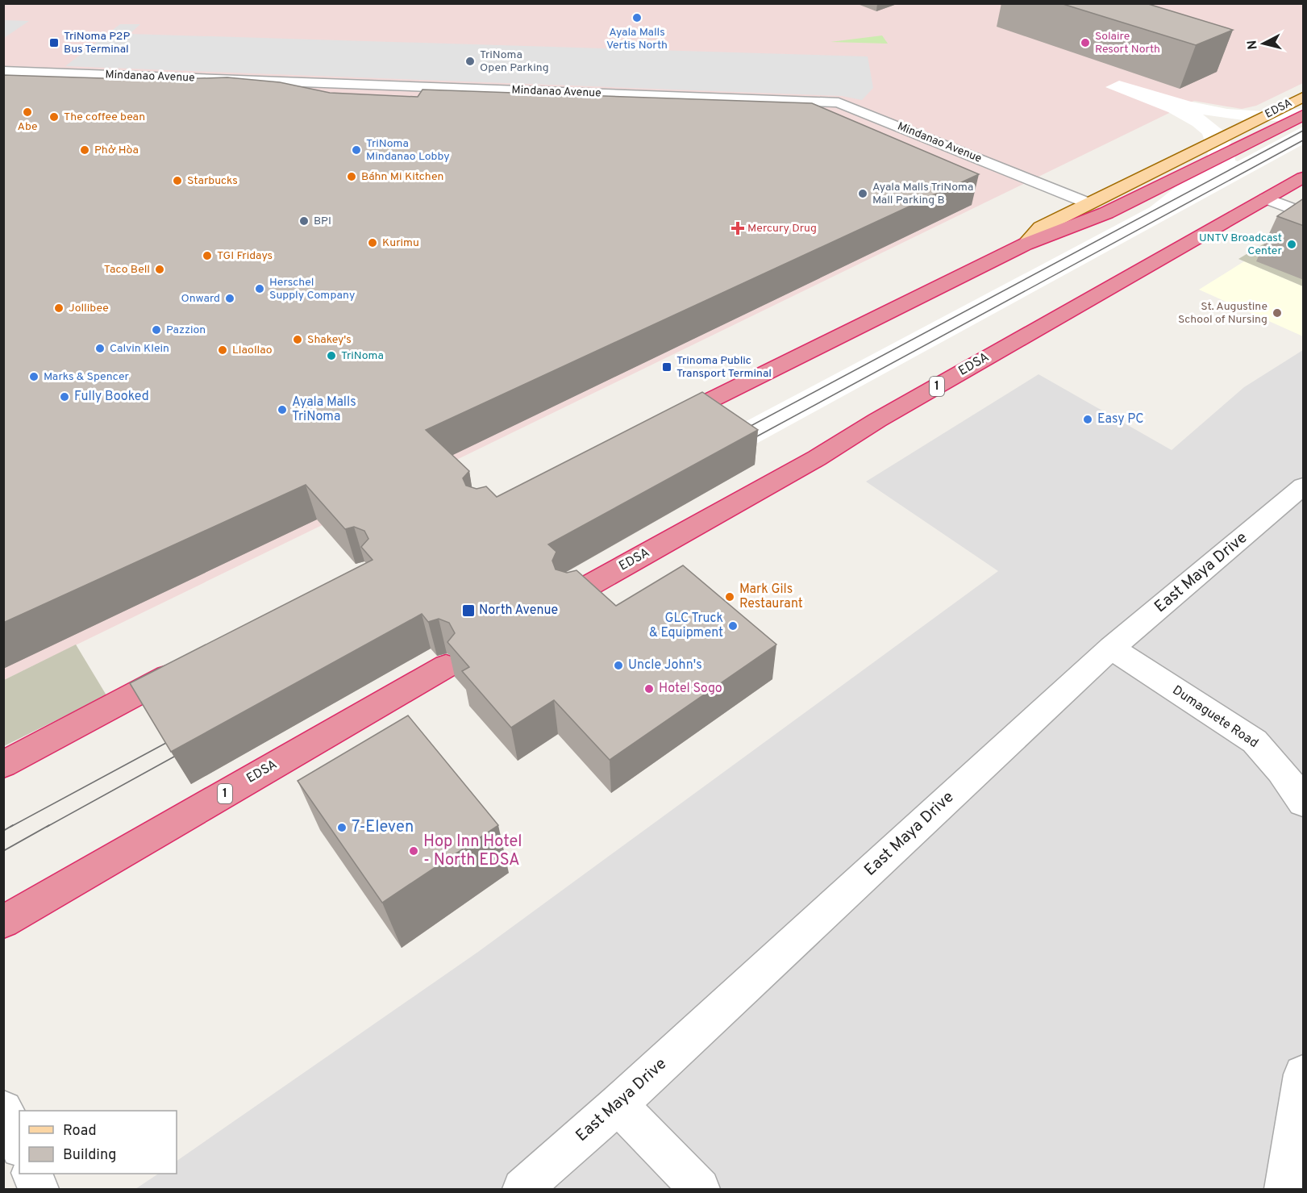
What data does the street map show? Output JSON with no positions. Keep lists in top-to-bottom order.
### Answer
{
  "streets": {
    "highway": ["EDSA", "1"],
    "street": ["Mindanao Avenue", "East Maya Drive", "Dumaguete Road"]
  },
  "crossings": [
    ["Mindanao Avenue", "EDSA"],
    ["East Maya Drive", "Dumaguete Road"]
  ],
  "places": {
    "other": [
      "Ayala Malls Vertis North",
      "Solaire Resort North",
      "TriNoma Open Parking",
      "Abe",
      "The coffee bean",
      "Phở Hòa",
      "TriNoma Mindanao Lobby",
      "Báhn Mi Kitchen",
      "Starbucks",
      "Ayala Malls TriNoma Mall Parking B",
      "BPI",
      "Kurimu",
      "UNTV Broadcast Center",
      "TGI Fridays",
      "Taco Bell",
      "Herschel Supply Company",
      "Onward",
      "Jollibee",
      "St. Augustine School of Nursing",
      "Pazzion",
      "Shakey's",
      "Calvin Klein",
      "Llaollao",
      "TriNoma",
      "Marks & Spencer",
      "Fully Booked",
      "Ayala Malls TriNoma",
      "Easy PC",
      "Mark Gils Restaurant",
      "GLC Truck & Equipment",
      "Uncle John's",
      "Hotel Sogo",
      "7-Eleven",
      "Hop Inn Hotel - North EDSA"
    ],
    "transit": ["TriNoma P2P Bus Terminal", "Trinoma Public Transport Terminal", "North Avenue"],
    "health": ["Mercury Drug"]
  },
  "legend": ["Road", "Building"],
  "north": "left"
}
